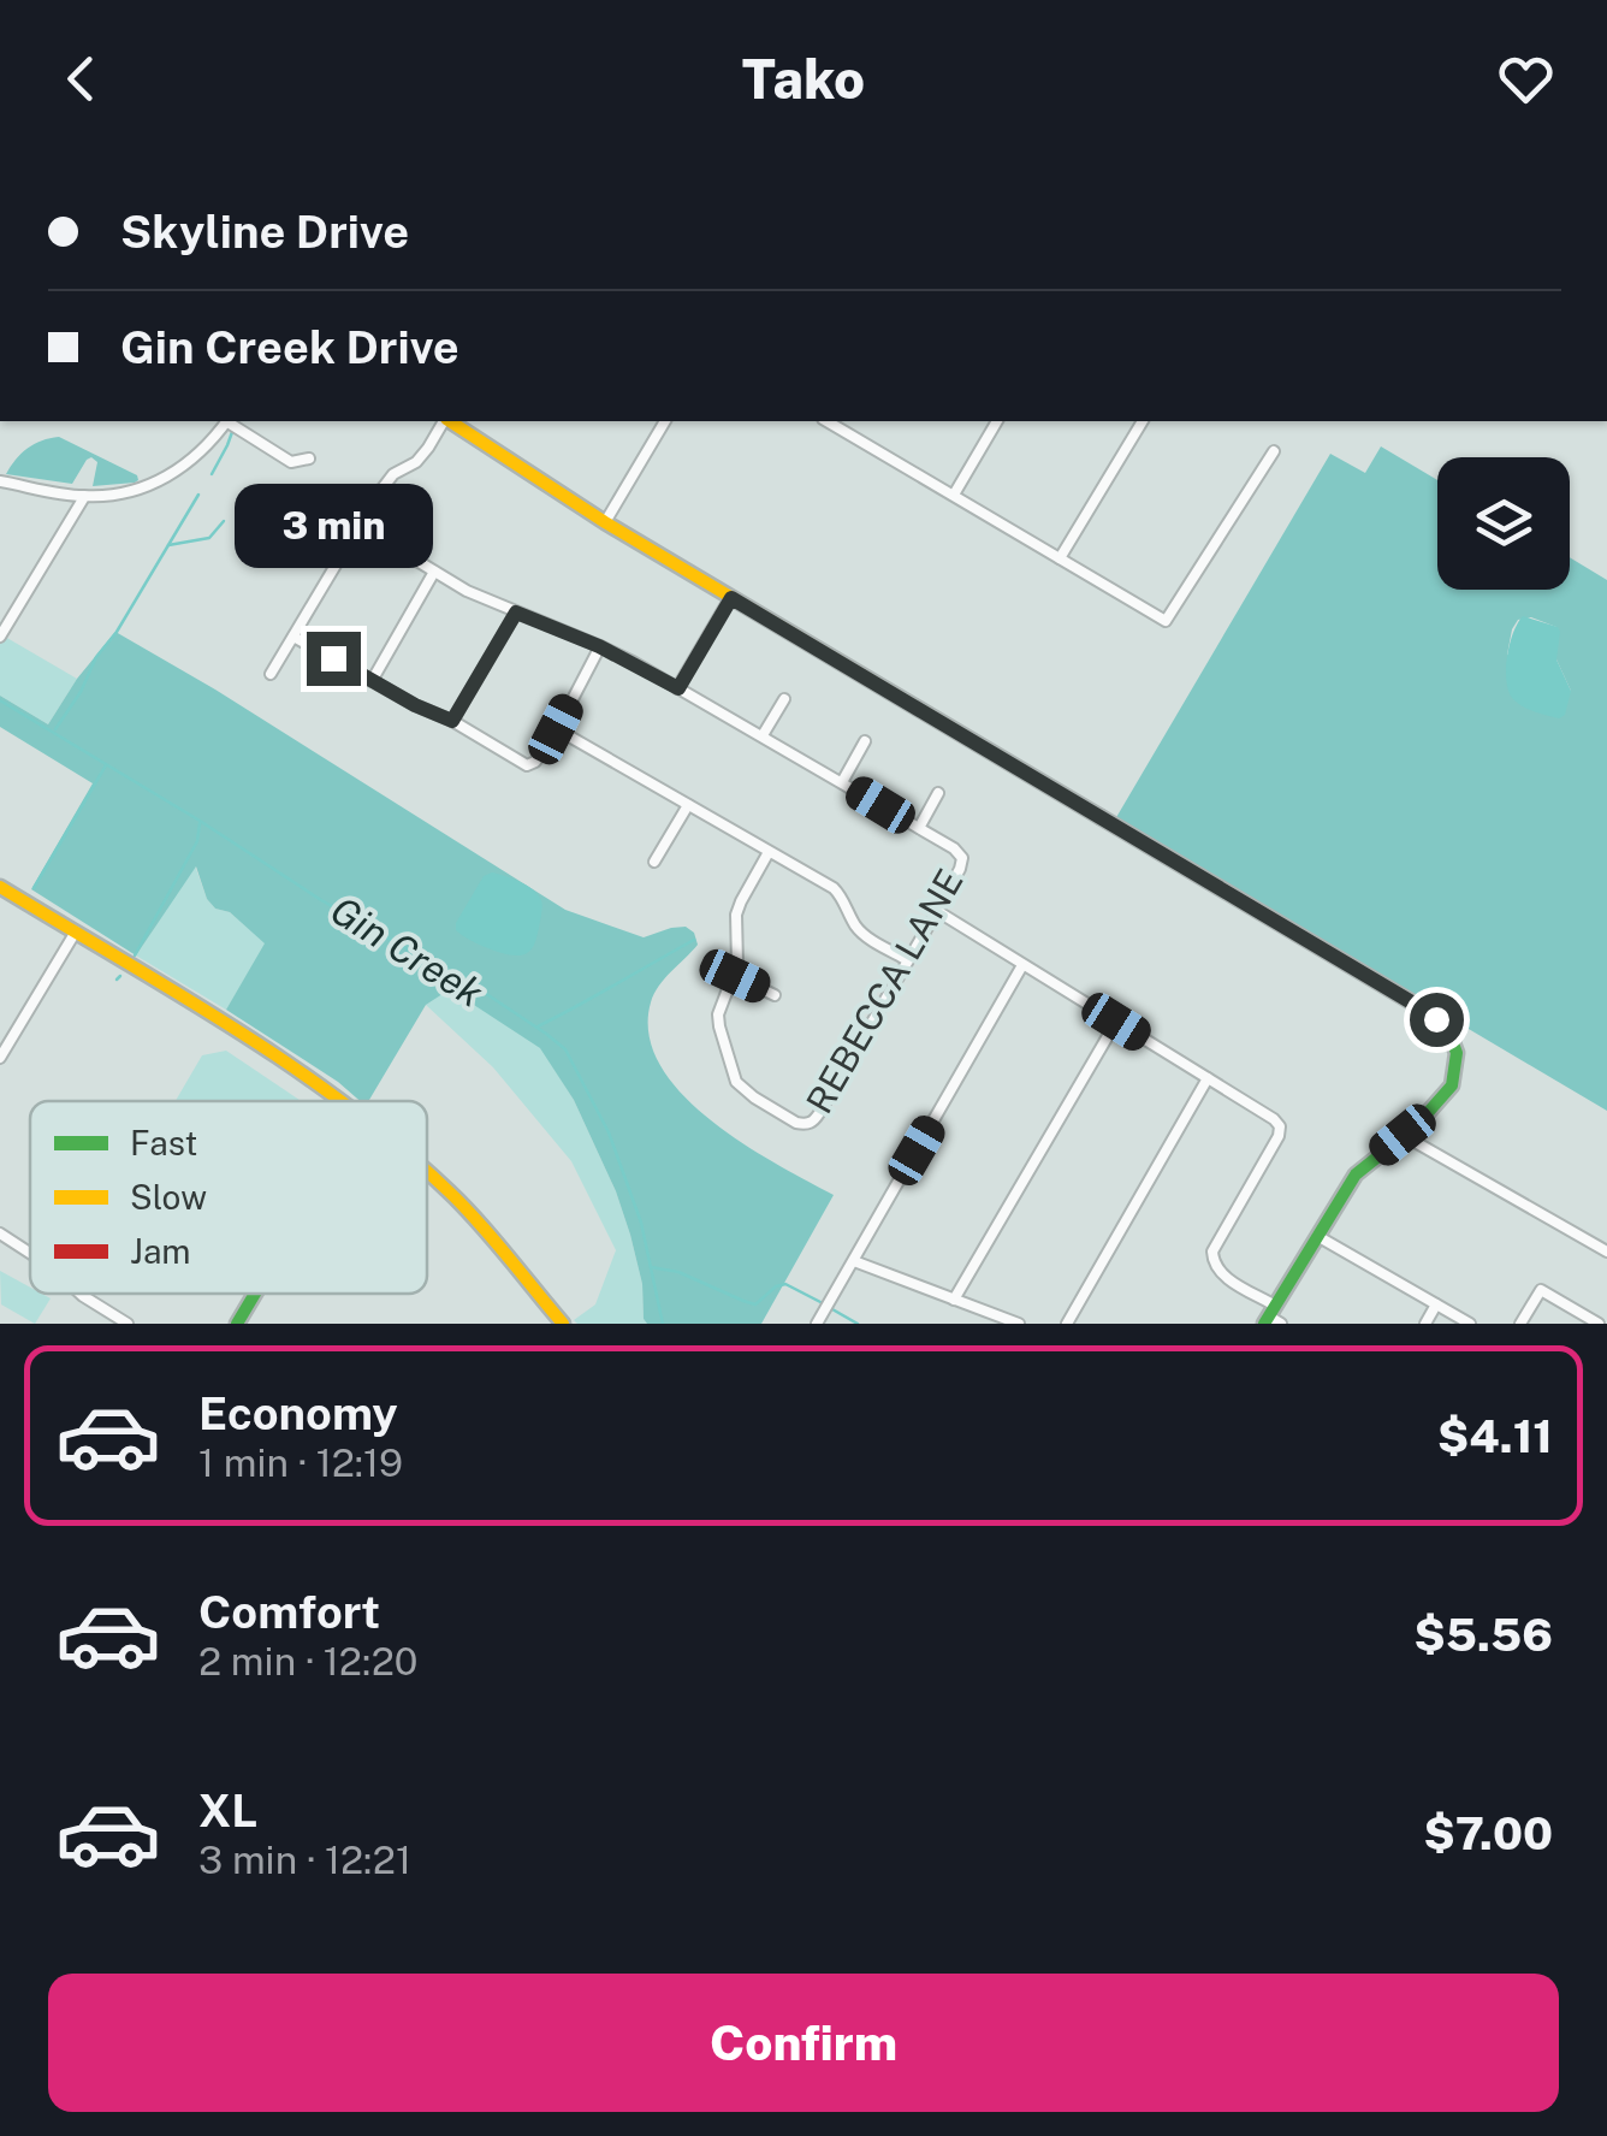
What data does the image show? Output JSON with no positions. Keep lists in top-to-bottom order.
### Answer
{
  "streets": {
    "street": ["REBECCA LANE"]
  },
  "water": ["Gin Creek"],
  "legend": ["Fast", "Slow", "Jam"],
  "page": {
    "header": "Tako",
    "banner": ["Skyline Drive", "Gin Creek Drive"],
    "bubble": "3 min",
    "list": [
      {
        "name": "Economy",
        "note": "1 min · 12:19",
        "value": "$4.11"
      },
      {
        "name": "Comfort",
        "note": "2 min · 12:20",
        "value": "$5.56"
      },
      {
        "name": "XL",
        "note": "3 min · 12:21",
        "value": "$7.00"
      }
    ],
    "buttons": "Confirm"
  }
}
